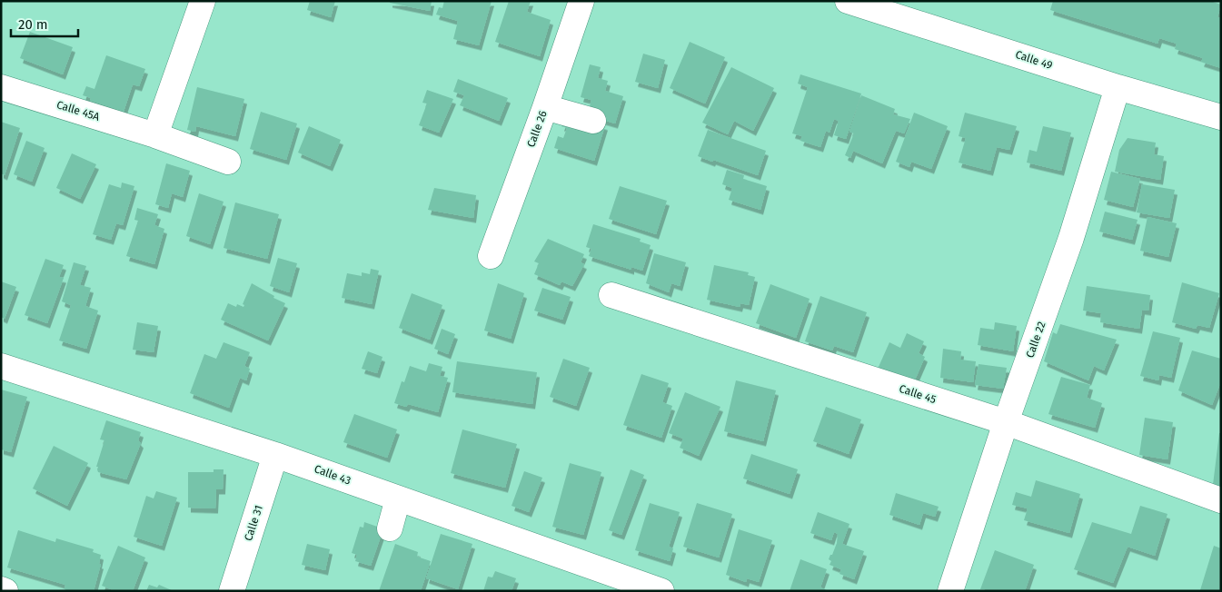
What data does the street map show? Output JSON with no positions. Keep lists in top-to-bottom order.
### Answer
{
  "streets": {
    "street": [
      "Calle 49",
      "Calle 45A",
      "Calle 26",
      "Calle 22",
      "Calle 45",
      "Calle 43",
      "Calle 31"
    ]
  },
  "crossings": [
    ["Calle 49", "Calle 22"],
    ["Calle 22", "Calle 45"],
    ["Calle 43", "Calle 31"]
  ],
  "scale_bar": "20 m"
}
